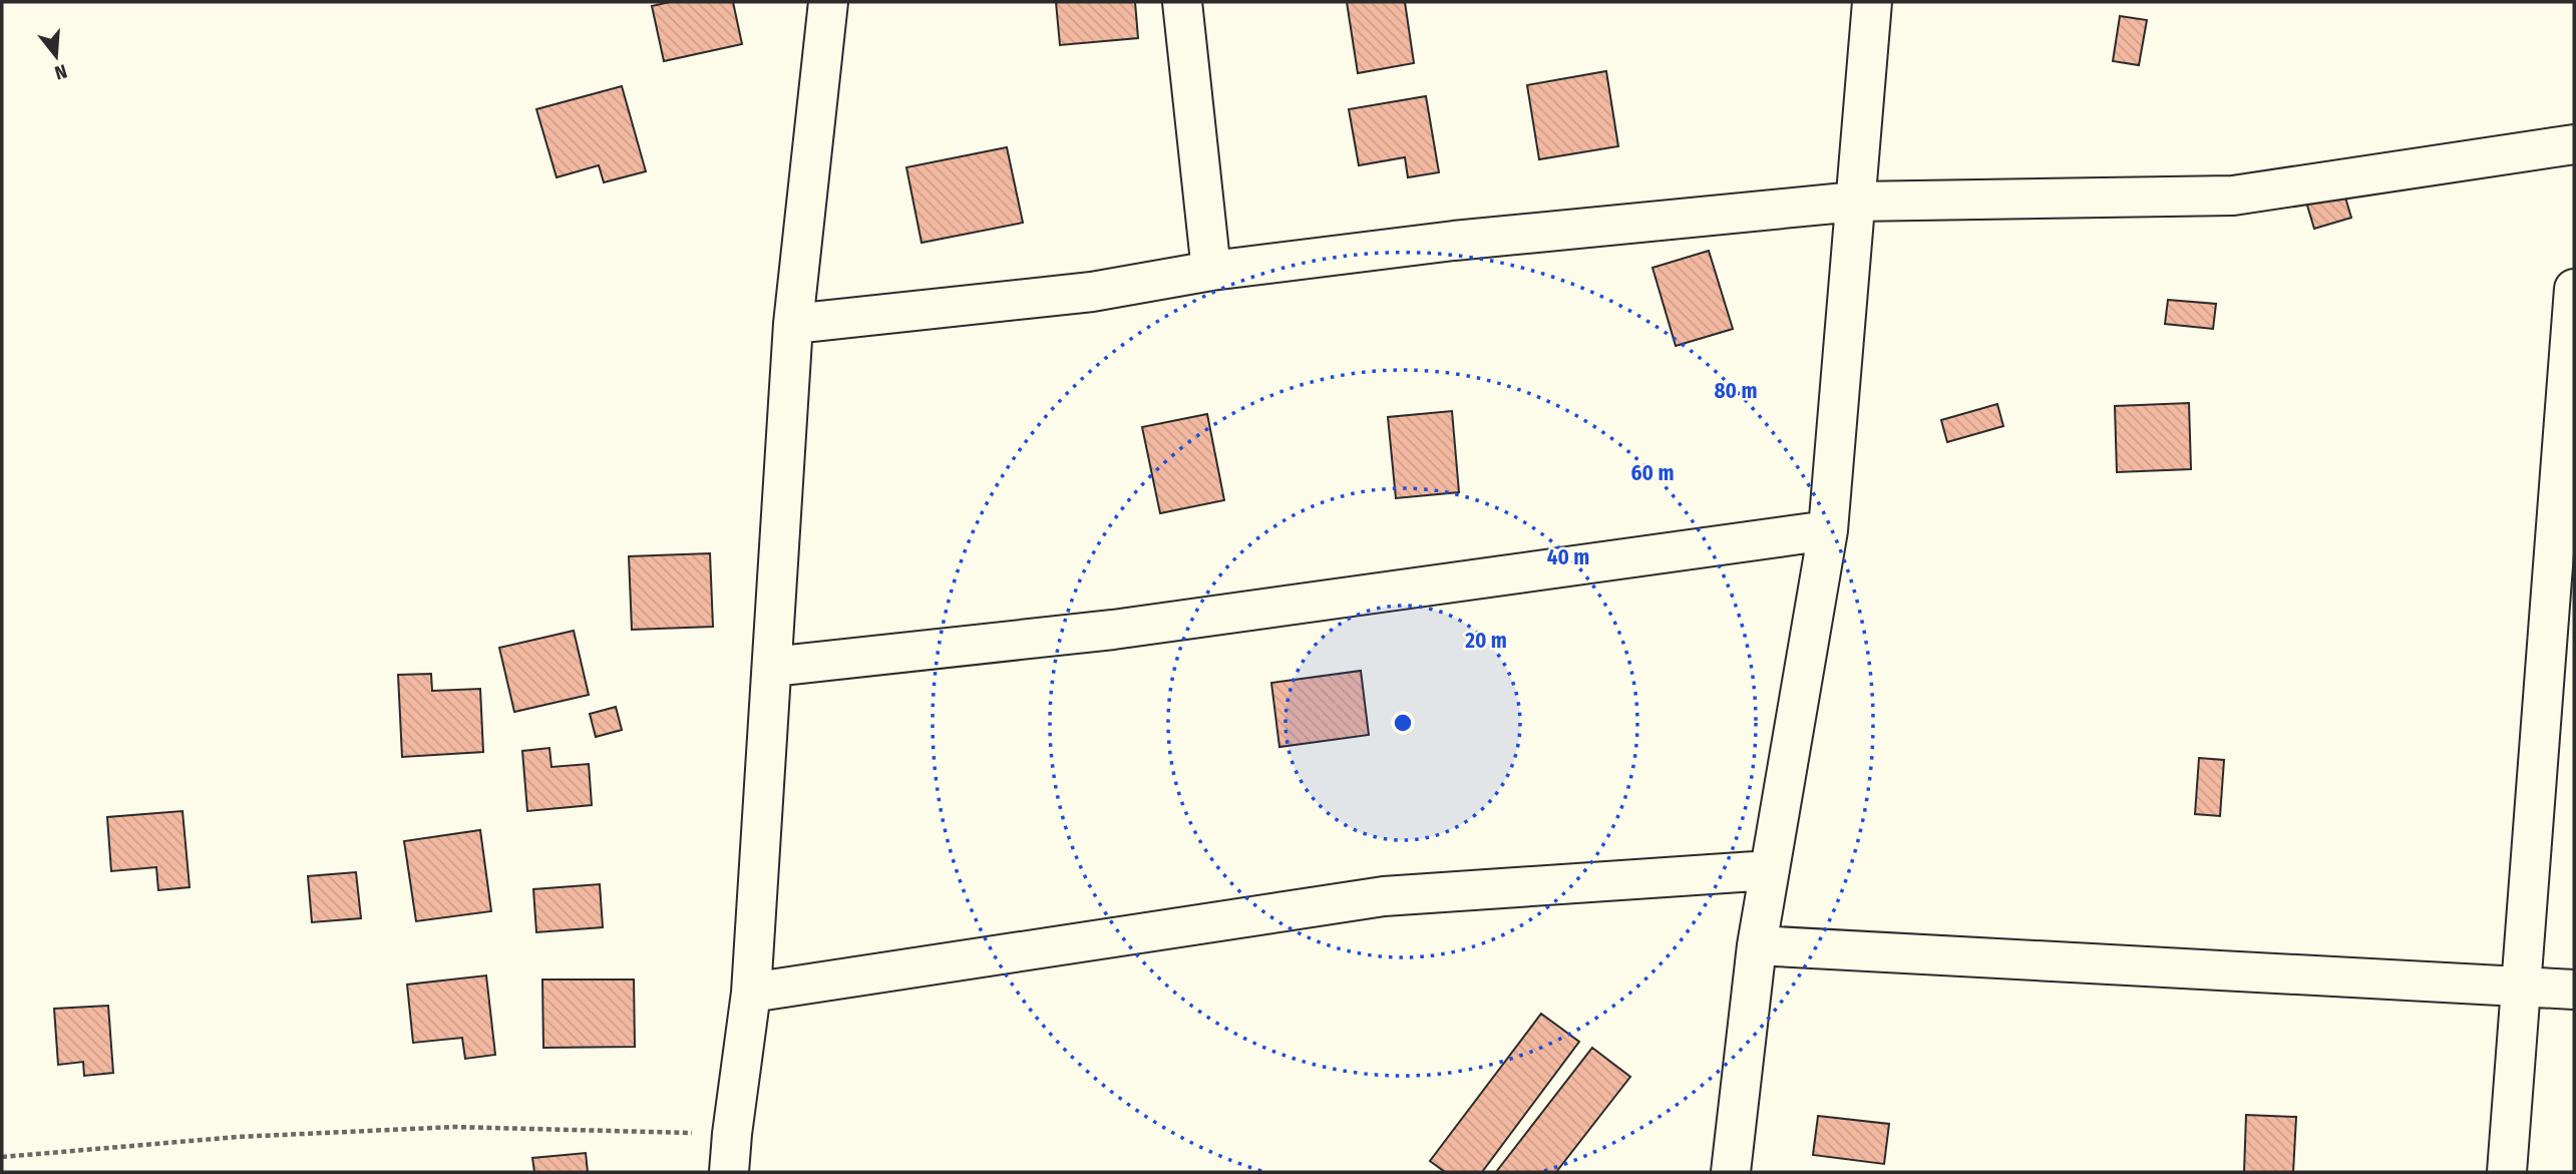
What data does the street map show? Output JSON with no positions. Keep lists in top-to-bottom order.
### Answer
{
  "north": "bottom",
  "rings": [
    "80 m",
    "60 m",
    "40 m",
    "20 m"
  ]
}
